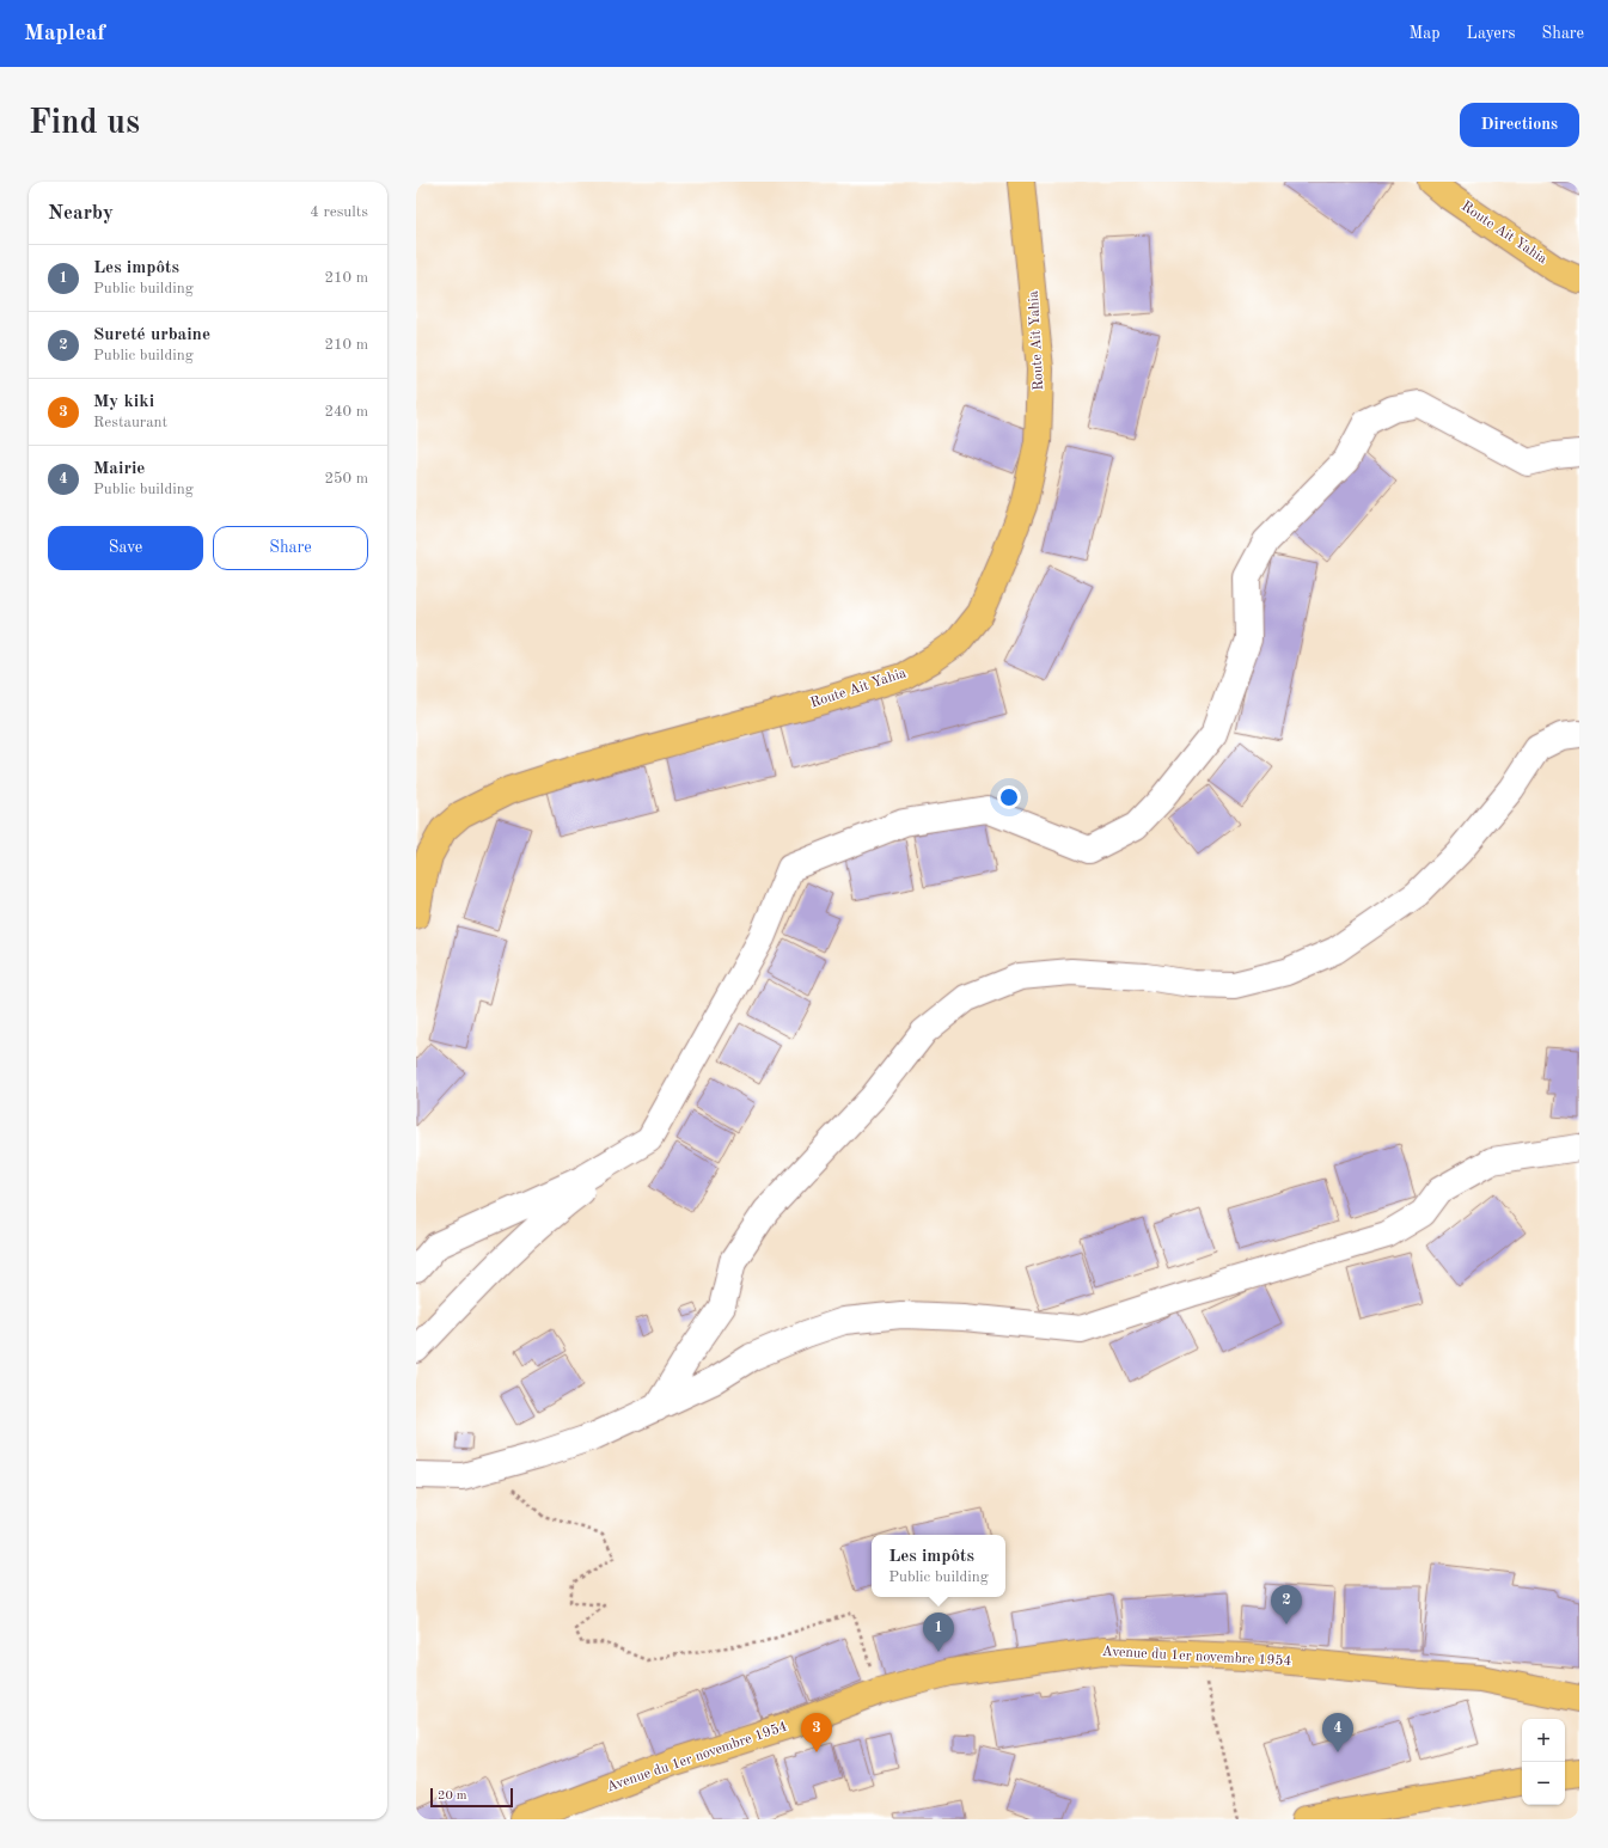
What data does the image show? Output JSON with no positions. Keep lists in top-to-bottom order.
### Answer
{
  "streets": {
    "main road": ["Route Ait Yahia", "Avenue du 1er novembre 1954"]
  },
  "scale_bar": "20 m",
  "page": {
    "header": "Mapleaf",
    "nav": ["Map", "Layers", "Share"],
    "buttons": [
      "Directions",
      ["Save", "Share"]
    ],
    "title": "Find us",
    "heading": ["Nearby", "4 results"],
    "list": [
      {
        "mark": "1",
        "name": "Les impôts",
        "note": "Public building",
        "value": "210 m"
      },
      {
        "mark": "2",
        "name": "Sureté urbaine",
        "note": "Public building",
        "value": "210 m"
      },
      {
        "mark": "3",
        "name": "My kiki",
        "note": "Restaurant",
        "value": "240 m"
      },
      {
        "mark": "4",
        "name": "Mairie",
        "note": "Public building",
        "value": "250 m"
      }
    ],
    "popup": ["Les impôts", "Public building"],
    "pins": [
      "2",
      "1",
      "3",
      "4"
    ],
    "map_buttons": ["+", "−"],
    "scale": "20 m"
  }
}
